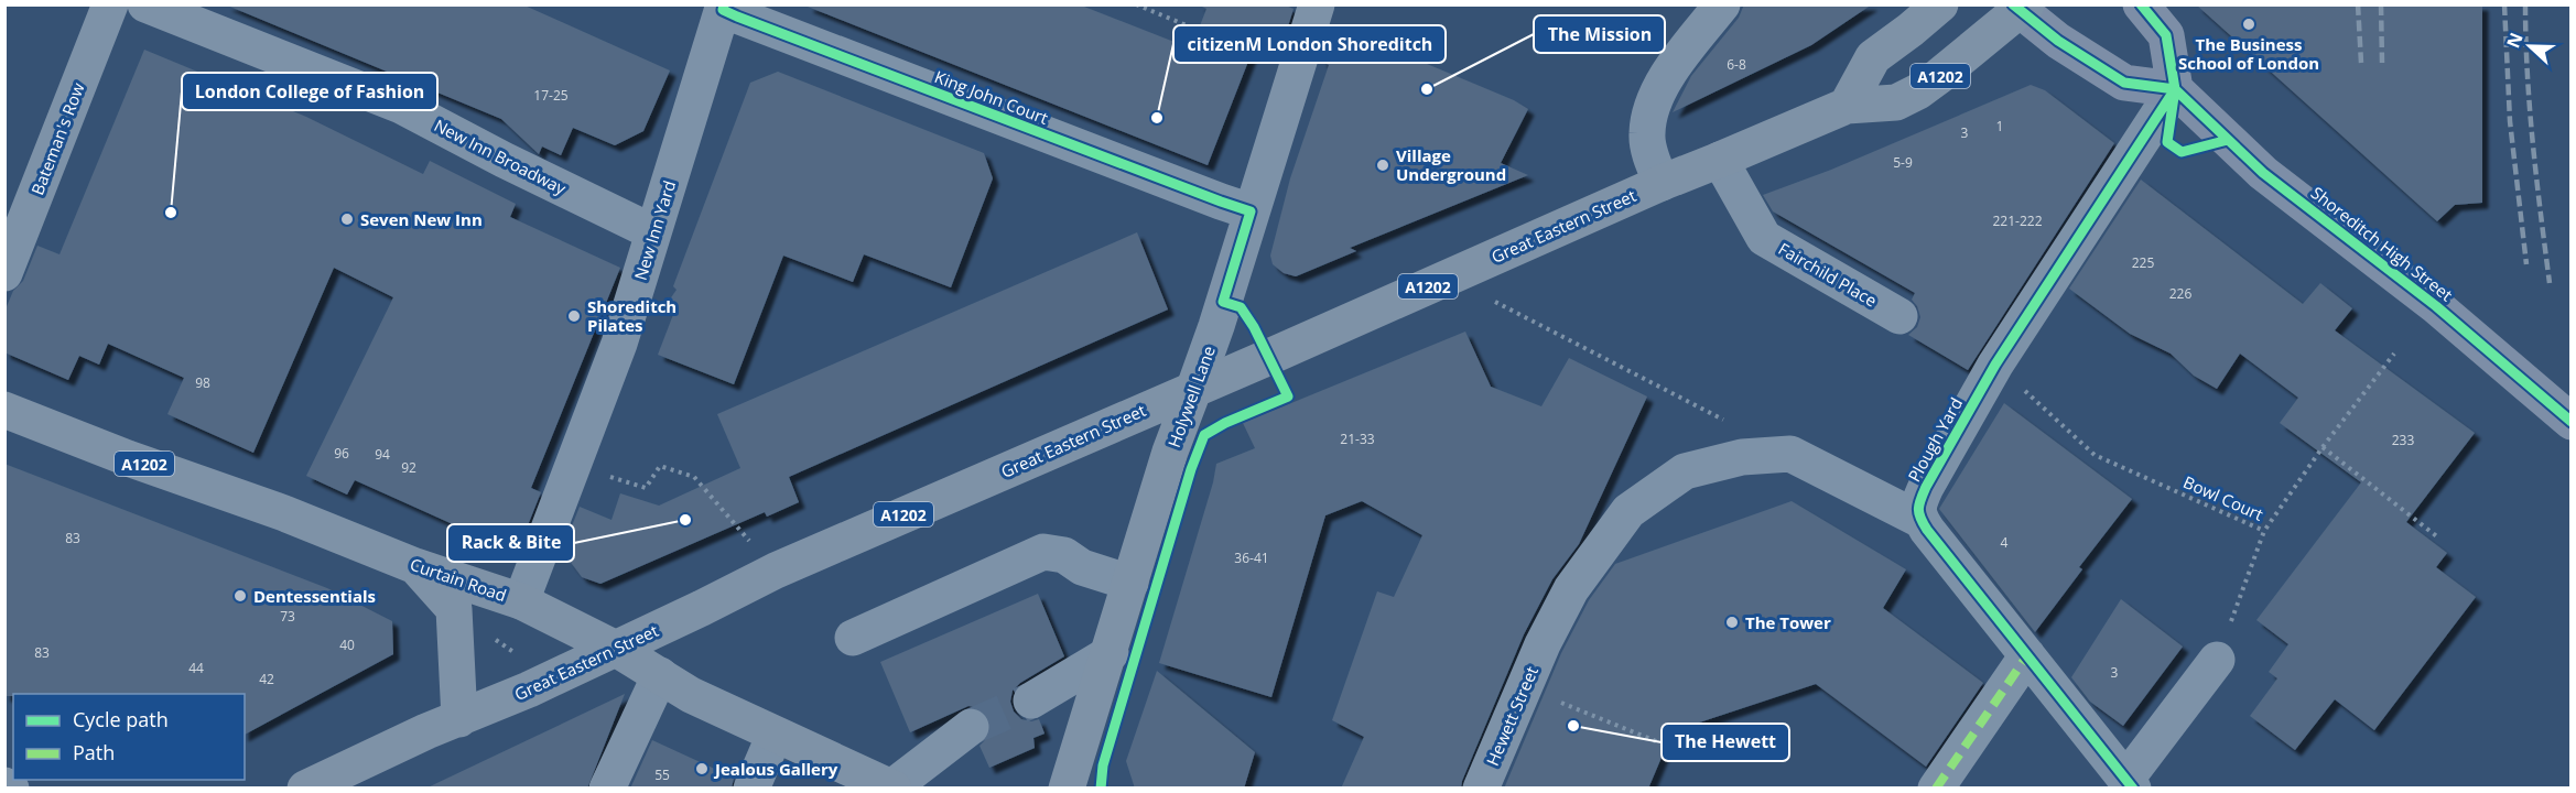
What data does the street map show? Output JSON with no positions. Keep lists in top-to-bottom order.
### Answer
{
  "streets": {
    "highway": [
      "A1202",
      "Great Eastern Street",
      "Holywell Lane",
      "Curtain Road"
    ],
    "main road": ["Shoreditch High Street"],
    "street": [
      "King John Court",
      "Bateman's Row",
      "New Inn Broadway",
      "New Inn Yard",
      "Fairchild Place",
      "Plough Yard",
      "Hewett Street"
    ],
    "path": ["Bowl Court"]
  },
  "crossings": [
    ["A1202", "Great Eastern Street"],
    ["A1202", "Curtain Road"],
    ["King John Court", "New Inn Yard"],
    ["King John Court", "Holywell Lane"],
    ["New Inn Broadway", "New Inn Yard"],
    ["Great Eastern Street", "Fairchild Place"],
    ["Great Eastern Street", "Holywell Lane"],
    ["Great Eastern Street", "Curtain Road"],
    ["New Inn Yard", "Curtain Road"],
    ["Shoreditch High Street", "Plough Yard"],
    ["Plough Yard", "Bowl Court"],
    ["Plough Yard", "Hewett Street"]
  ],
  "places": [
    "The Business School of London",
    "The Mission",
    "citizenM London Shoreditch",
    "Village Underground",
    "London College of Fashion",
    "Seven New Inn",
    "Shoreditch Pilates",
    "Rack & Bite",
    "Dentessentials",
    "The Tower",
    "The Hewett",
    "Jealous Gallery"
  ],
  "house_numbers": [
    "6-8",
    "17-25",
    "1",
    "3",
    "5-9",
    "221-222",
    "225",
    "226",
    "98",
    "21-33",
    "233",
    "96",
    "94",
    "92",
    "83",
    "4",
    "36-41",
    "73",
    "40",
    "83",
    "44",
    "3",
    "42",
    "55"
  ],
  "legend": ["Cycle path", "Path"],
  "north": "left"
}
